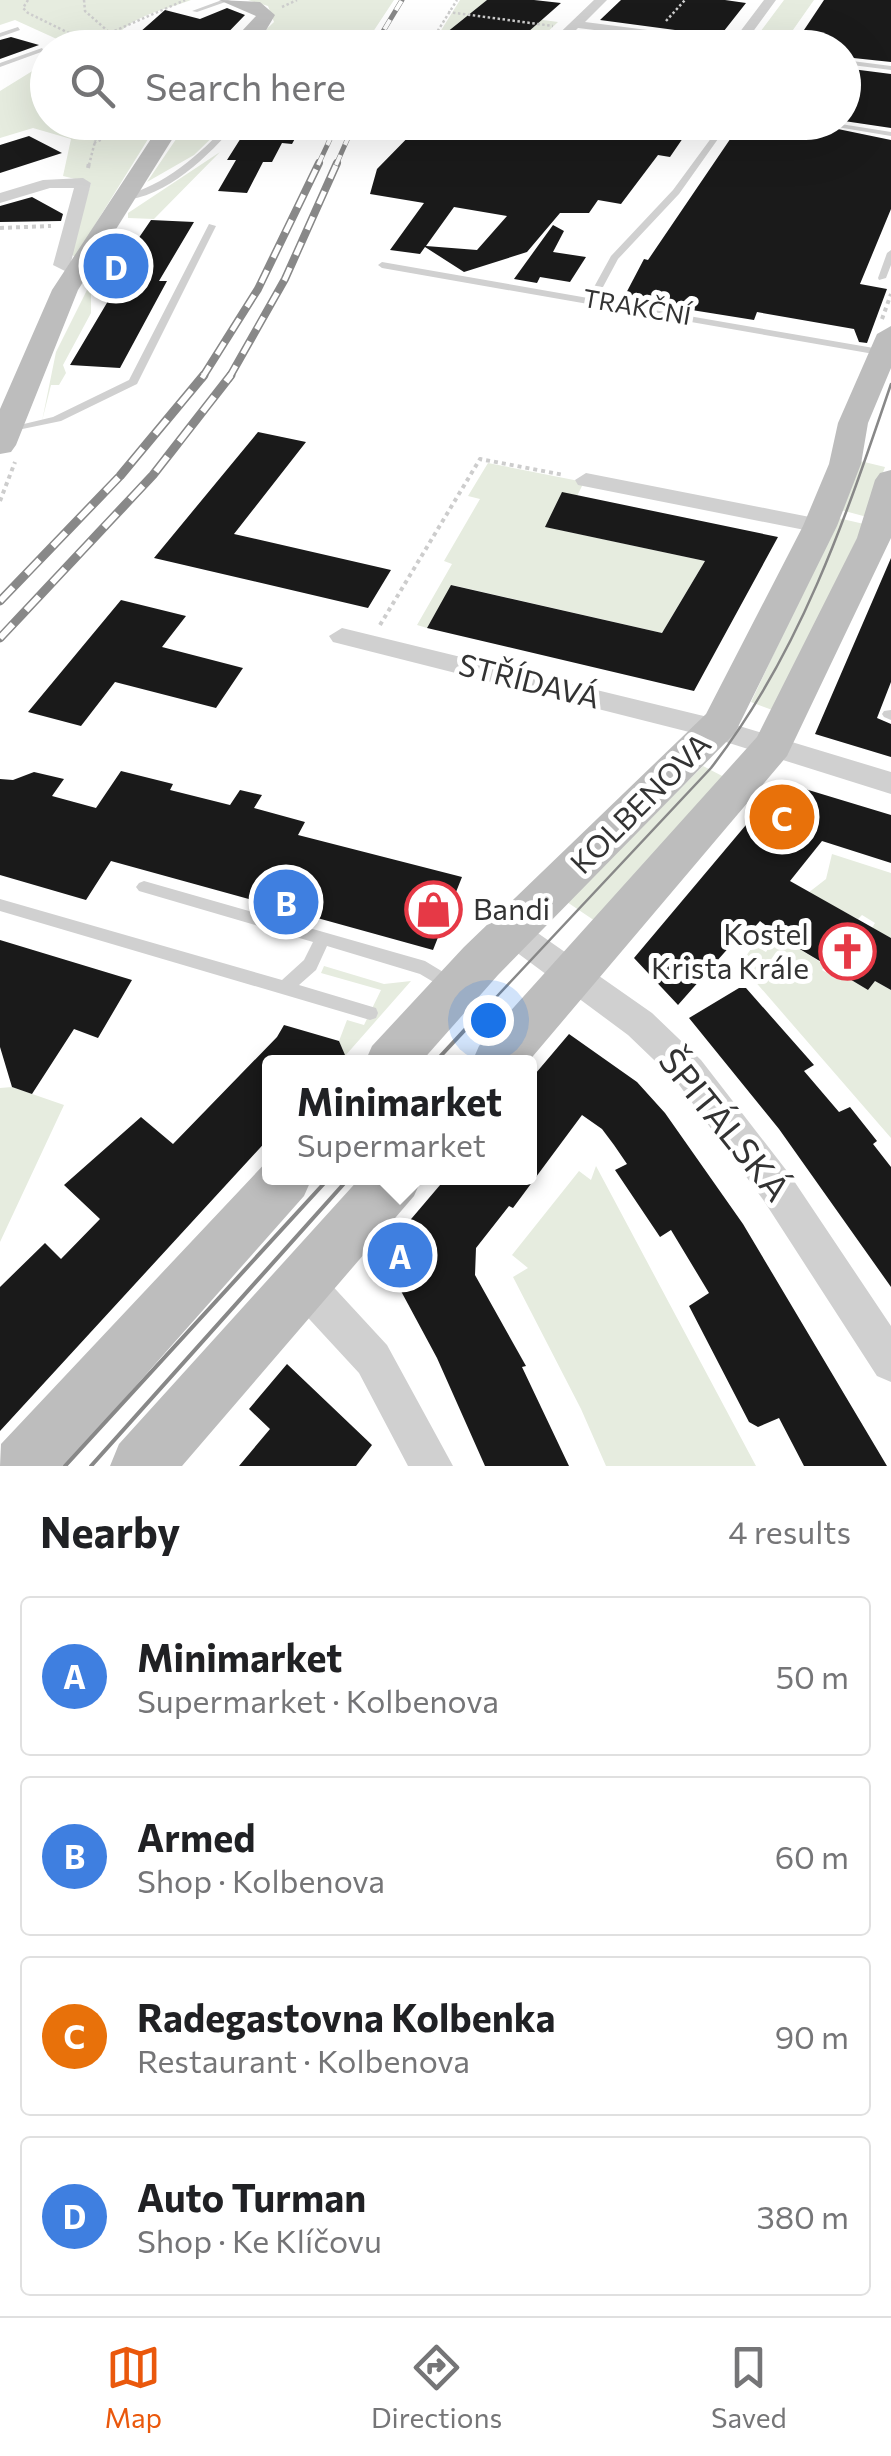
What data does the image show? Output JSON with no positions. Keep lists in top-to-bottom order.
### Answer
{
  "streets": {
    "main road": ["KOLBENOVA"],
    "street": ["STŘÍDAVÁ", "ŠPITÁLSKÁ"],
    "lane": ["TRAKČNÍ"]
  },
  "crossings": [
    ["TRAKČNÍ", "KOLBENOVA"],
    ["STŘÍDAVÁ", "KOLBENOVA"],
    ["KOLBENOVA", "ŠPITÁLSKÁ"]
  ],
  "places": {
    "shop": ["Bandi"],
    "church": ["Kostel Krista Krále"]
  },
  "page": {
    "search": "Search here",
    "pins": [
      "D",
      "C",
      "B",
      "A"
    ],
    "popup": ["Minimarket", "Supermarket"],
    "heading": ["Nearby", "4 results"],
    "list": [
      {
        "mark": "A",
        "name": "Minimarket",
        "note": "Supermarket · Kolbenova",
        "value": "50 m"
      },
      {
        "mark": "B",
        "name": "Armed",
        "note": "Shop · Kolbenova",
        "value": "60 m"
      },
      {
        "mark": "C",
        "name": "Radegastovna Kolbenka",
        "note": "Restaurant · Kolbenova",
        "value": "90 m"
      },
      {
        "mark": "D",
        "name": "Auto Turman",
        "note": "Shop · Ke Klíčovu",
        "value": "380 m"
      }
    ],
    "nav": ["Map", "Directions", "Saved"]
  }
}
